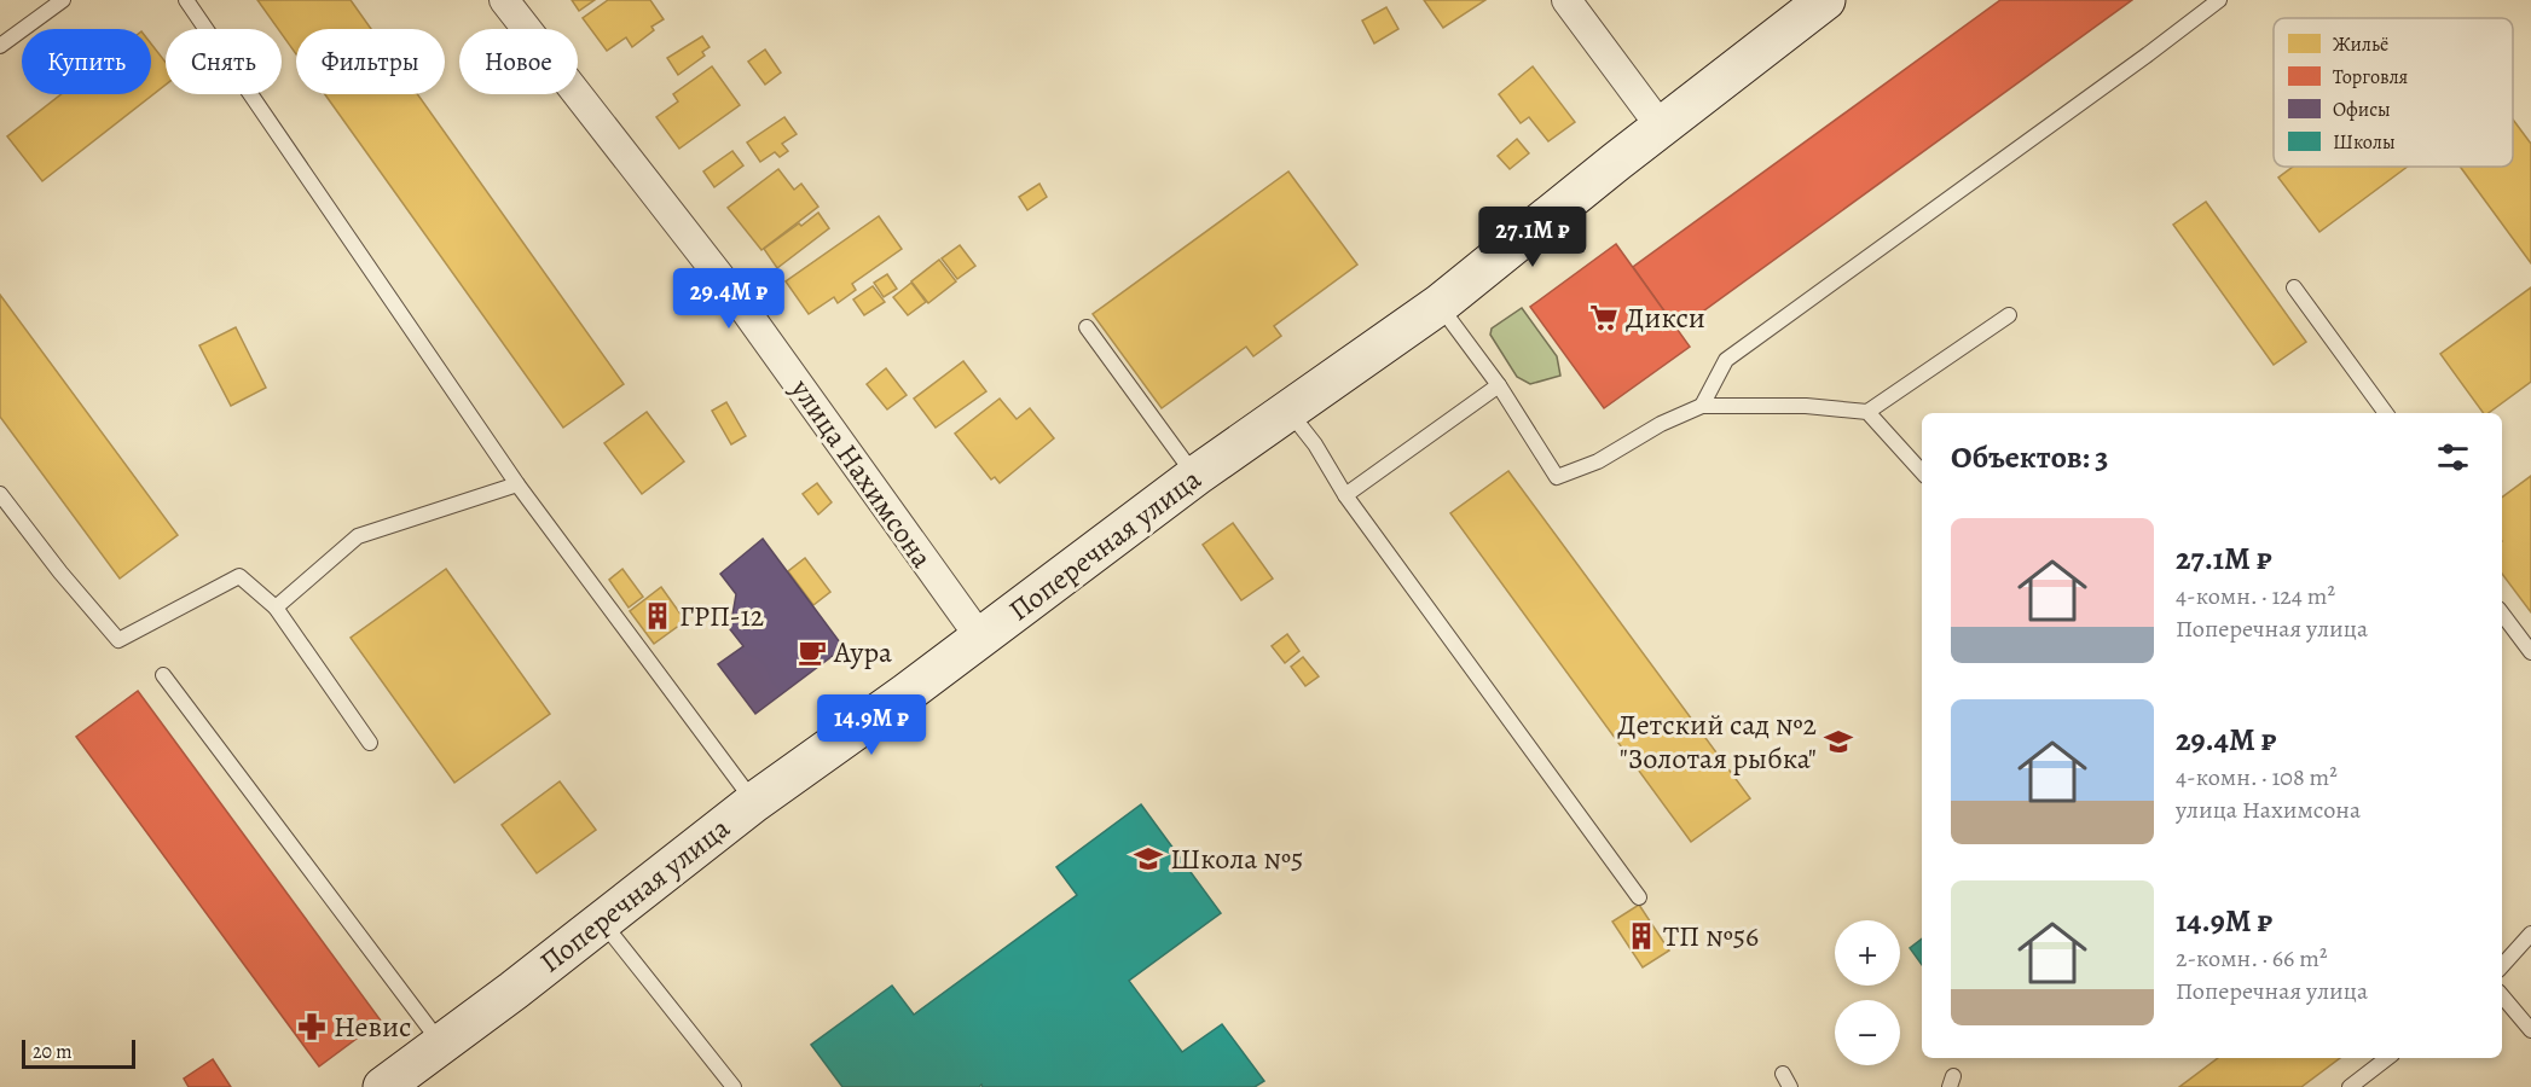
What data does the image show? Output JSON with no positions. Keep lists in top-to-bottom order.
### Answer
{
  "streets": {
    "main road": ["Поперечная улица"],
    "street": ["улица Нахимсона"]
  },
  "crossings": [
    ["улица Нахимсона", "Поперечная улица"]
  ],
  "places": {
    "supermarket": ["Дикси"],
    "building": ["ГРП-12", "ТП №56"],
    "cafe": ["Аура"],
    "school or university": ["Детский сад №2 \"Золотая рыбка\"", "Школа №5"],
    "pharmacy": ["Невис"]
  },
  "legend": [
    "Жильё",
    "Торговля",
    "Офисы",
    "Школы"
  ],
  "scale_bar": "20 m",
  "page": {
    "chip": [
      "Купить",
      "Снять",
      "Фильтры",
      "Новое"
    ],
    "price": ["27.1M ₽", "29.4M ₽", "14.9M ₽"],
    "heading": "Объектов: 3",
    "list": [
      {
        "name": "27.1M ₽",
        "note": "4-комн. · 124 m² · Поперечная улица"
      },
      {
        "name": "29.4M ₽",
        "note": "4-комн. · 108 m² · улица Нахимсона"
      },
      {
        "name": "14.9M ₽",
        "note": "2-комн. · 66 m² · Поперечная улица"
      }
    ],
    "map_buttons": ["+", "−"],
    "scale": "20 m"
  }
}
